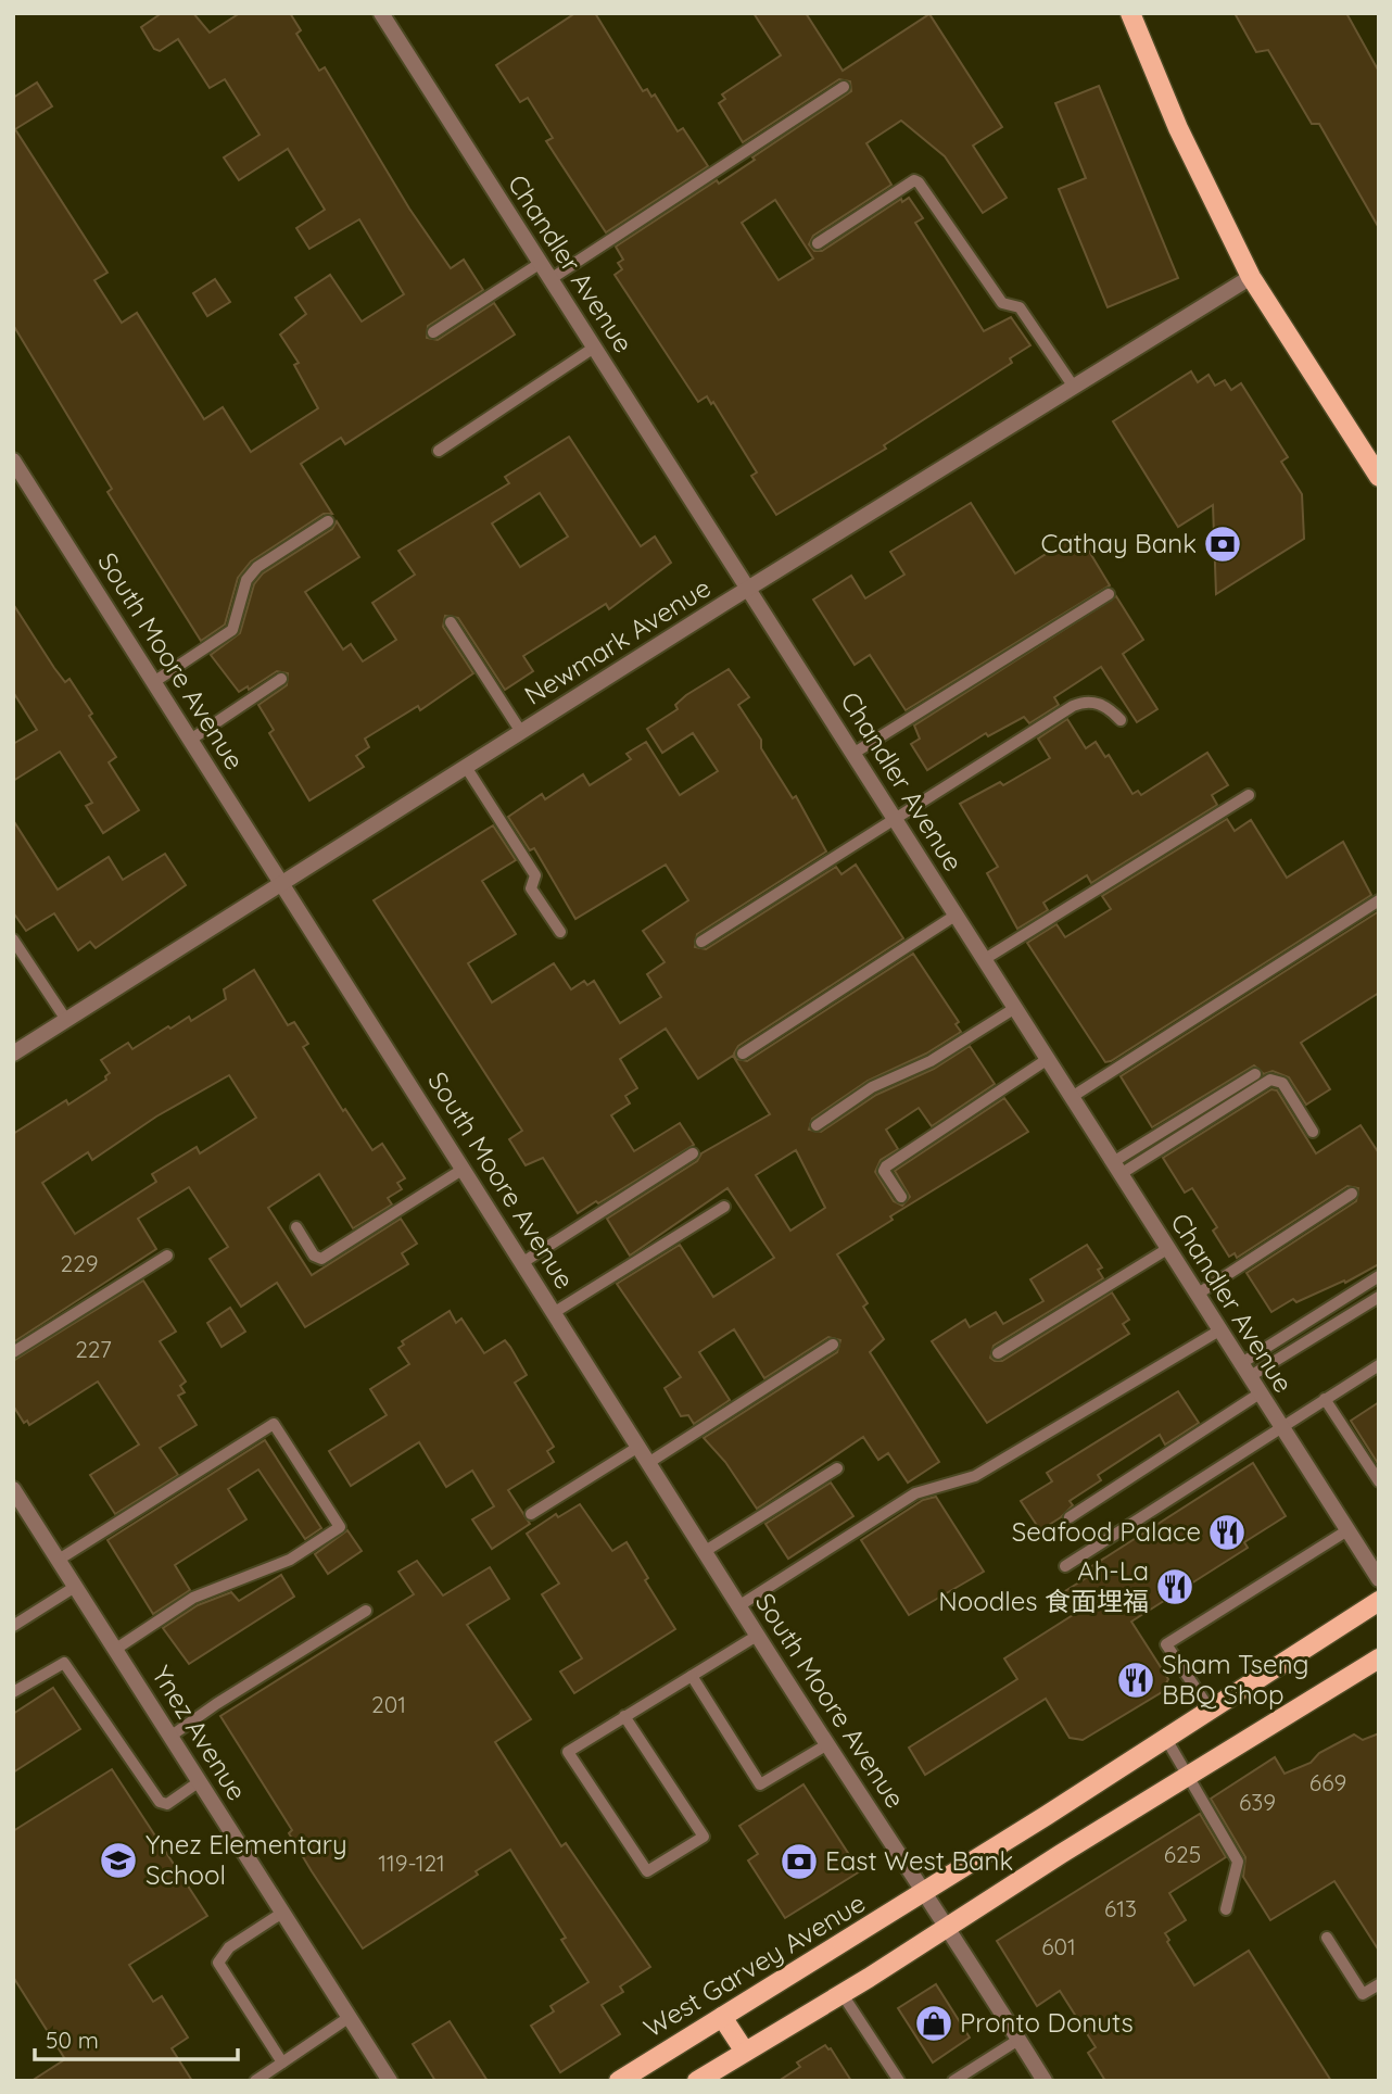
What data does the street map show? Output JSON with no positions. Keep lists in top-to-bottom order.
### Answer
{
  "streets": {
    "main road": ["West Garvey Avenue"],
    "street": [
      "Chandler Avenue",
      "Newmark Avenue",
      "South Moore Avenue",
      "Ynez Avenue"
    ]
  },
  "crossings": [
    ["Chandler Avenue", "Newmark Avenue"],
    ["Newmark Avenue", "South Moore Avenue"],
    ["South Moore Avenue", "West Garvey Avenue"]
  ],
  "places": {
    "bank": ["Cathay Bank", "East West Bank"],
    "restaurant": ["Seafood Palace", "Ah-La Noodles 食面埋福", "Sham Tseng BBQ Shop"],
    "school or university": ["Ynez Elementary School"],
    "shop": ["Pronto Donuts"]
  },
  "house_numbers": [
    "229",
    "227",
    "201",
    "669",
    "639",
    "625",
    "119-121",
    "613",
    "601"
  ],
  "scale_bar": "50 m"
}
